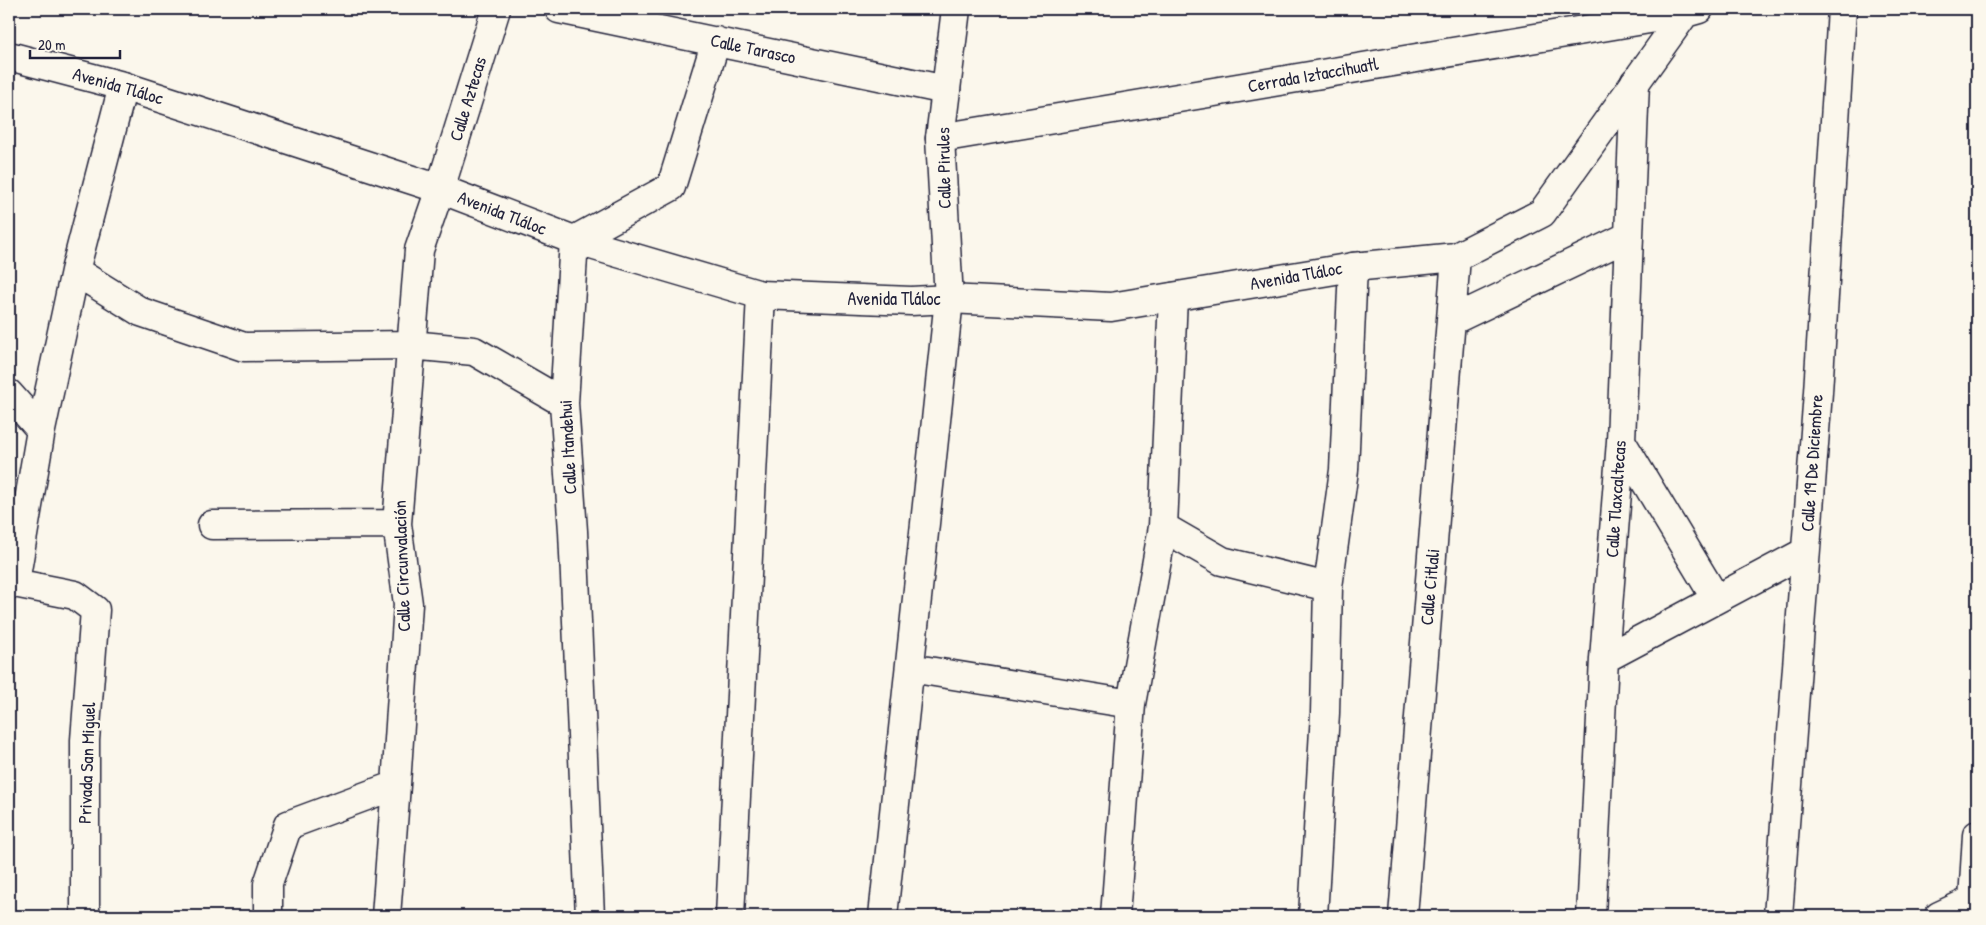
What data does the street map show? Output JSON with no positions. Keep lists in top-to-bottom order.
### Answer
{
  "streets": {
    "street": [
      "Calle Tarasco",
      "Cerrada Iztaccihuatl",
      "Avenida Tláloc",
      "Calle Aztecas",
      "Calle Pirules",
      "Calle Itandehui",
      "Calle 19 De Diciembre",
      "Calle Tlaxcaltecas",
      "Calle Circunvalación",
      "Calle Citlali",
      "Privada San Miguel"
    ]
  },
  "crossings": [
    ["Calle Tarasco", "Calle Pirules"],
    ["Cerrada Iztaccihuatl", "Avenida Tláloc"],
    ["Cerrada Iztaccihuatl", "Calle Pirules"],
    ["Avenida Tláloc", "Calle Aztecas"],
    ["Avenida Tláloc", "Calle Pirules"],
    ["Avenida Tláloc", "Calle Itandehui"],
    ["Avenida Tláloc", "Calle Tlaxcaltecas"],
    ["Avenida Tláloc", "Calle Circunvalación"],
    ["Avenida Tláloc", "Calle Citlali"],
    ["Calle Aztecas", "Calle Circunvalación"]
  ],
  "scale_bar": "20 m"
}
